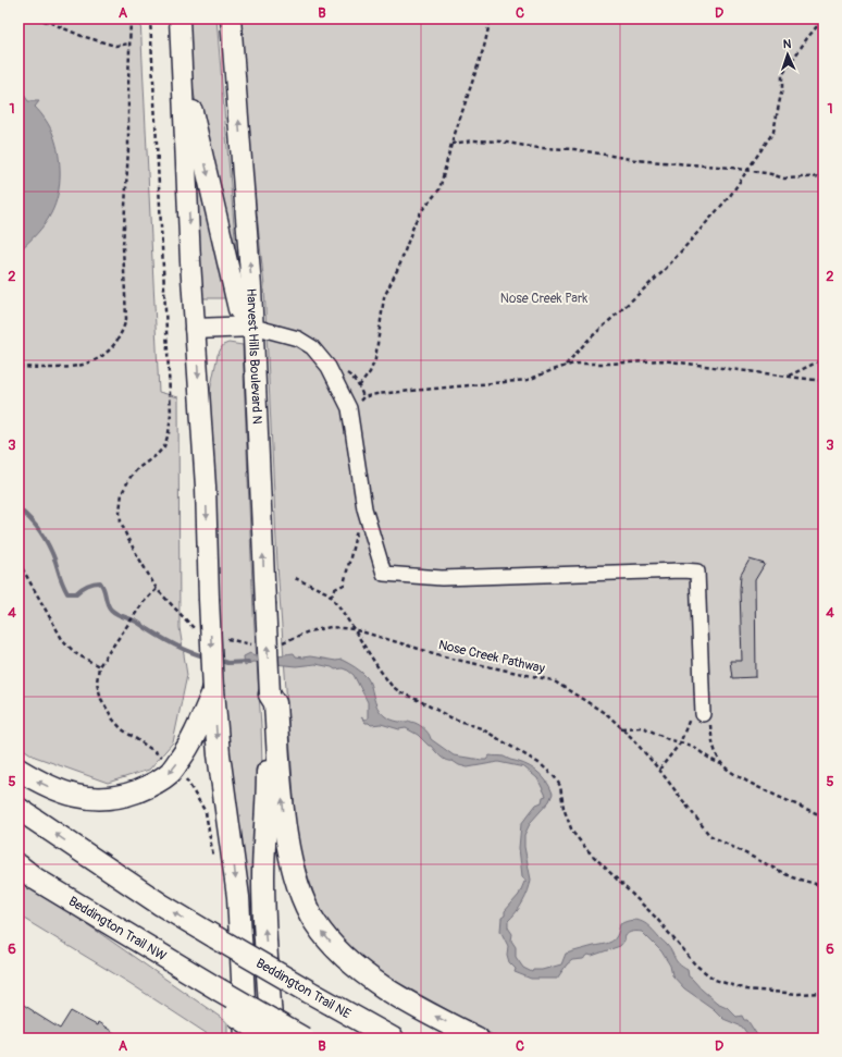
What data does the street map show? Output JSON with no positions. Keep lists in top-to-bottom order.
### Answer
{
  "streets": {
    "main road": ["Harvest Hills Boulevard N", "Beddington Trail NW", "Beddington Trail NE"],
    "path": ["Nose Creek Pathway"]
  },
  "parks": ["Nose Creek Park"],
  "north": "top",
  "grid": {
    "columns": [
      "A",
      "B",
      "C",
      "D"
    ],
    "rows": [
      "1",
      "2",
      "3",
      "4",
      "5",
      "6"
    ]
  }
}
